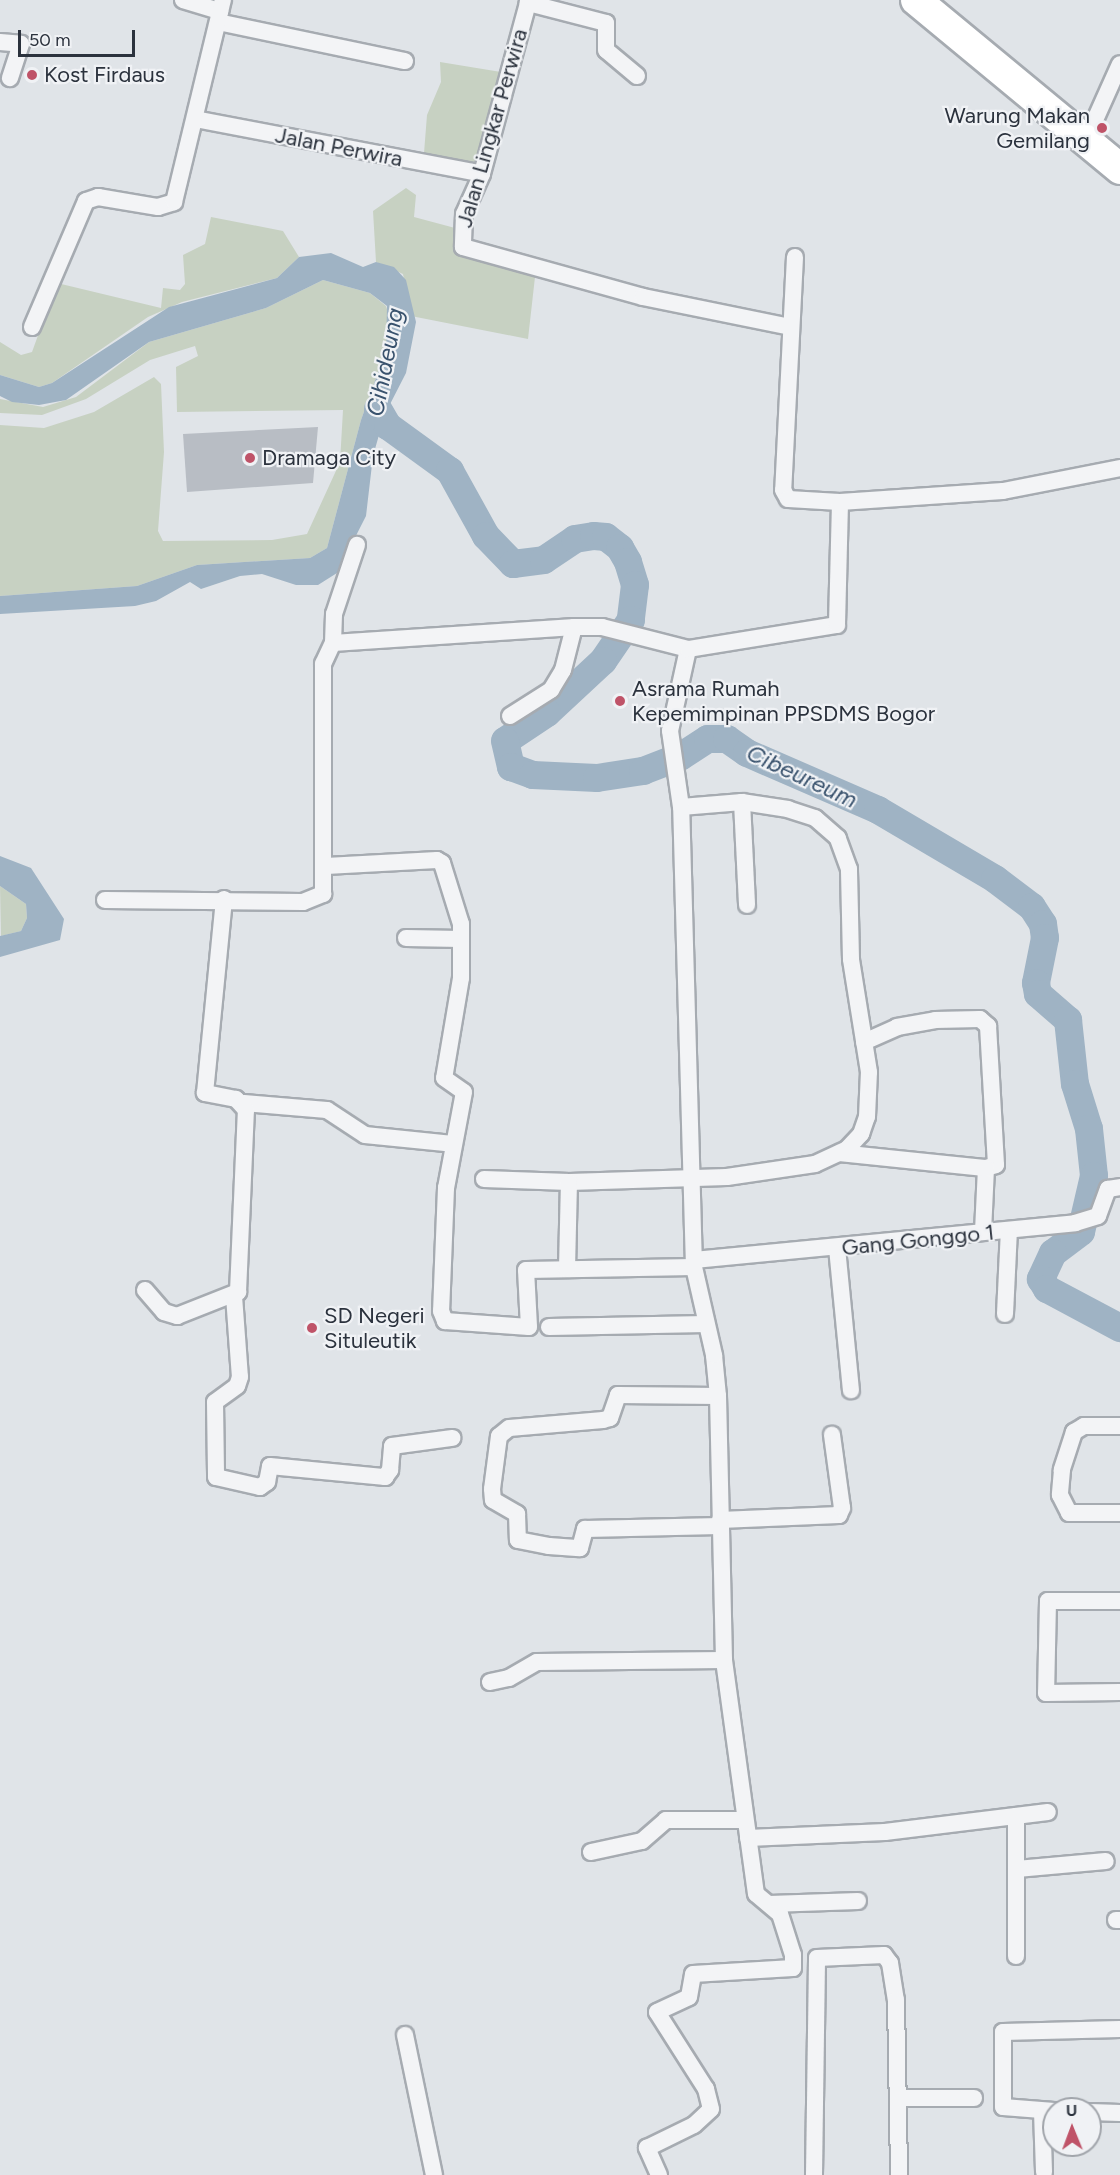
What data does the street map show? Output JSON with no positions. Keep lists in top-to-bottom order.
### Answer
{
  "streets": {
    "street": ["Jalan Lingkar Perwira", "Jalan Perwira", "Gang Gonggo 1"]
  },
  "crossings": [
    ["Jalan Lingkar Perwira", "Jalan Perwira"]
  ],
  "water": ["Cihideung", "Cibeureum"],
  "places": [
    "Kost Firdaus",
    "Warung Makan Gemilang",
    "Dramaga City",
    "Asrama Rumah Kepemimpinan PPSDMS Bogor",
    "SD Negeri Situleutik"
  ],
  "scale_bar": "50 m",
  "north": "top"
}
